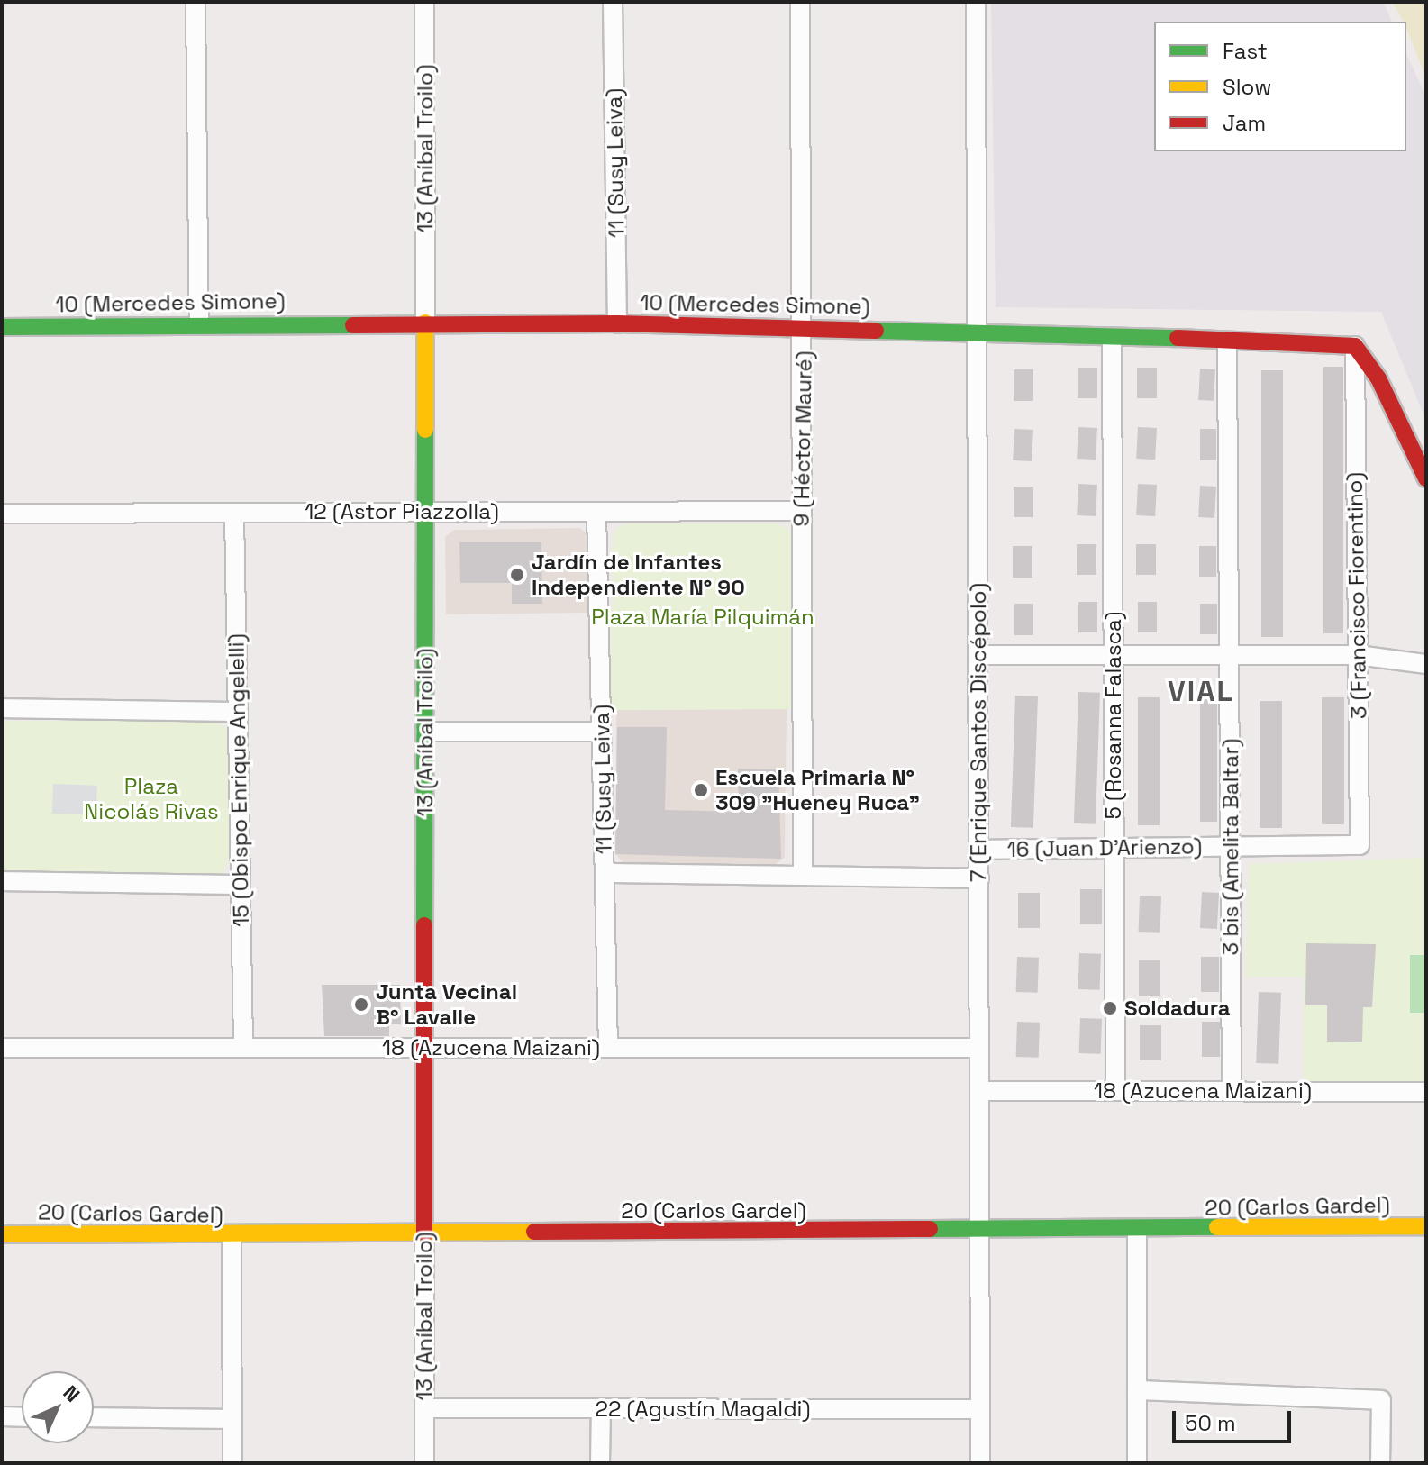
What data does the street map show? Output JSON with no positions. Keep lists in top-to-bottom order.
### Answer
{
  "streets": {
    "street": [
      "13 (Aníbal Troilo)",
      "11 (Susy Leiva)",
      "10 (Mercedes Simone)",
      "9 (Héctor Mauré)",
      "12 (Astor Piazzolla)",
      "3 (Francisco Fiorentino)",
      "5 (Rosanna Falasca)",
      "7 (Enrique Santos Discépolo)",
      "15 (Obispo Enrique Angelelli)",
      "3 bis (Amelita Baltar)",
      "16 (Juan D'Arienzo)",
      "18 (Azucena Maizani)",
      "20 (Carlos Gardel)",
      "22 (Agustín Magaldi)"
    ]
  },
  "crossings": [
    ["13 (Aníbal Troilo)", "10 (Mercedes Simone)"],
    ["13 (Aníbal Troilo)", "12 (Astor Piazzolla)"],
    ["13 (Aníbal Troilo)", "18 (Azucena Maizani)"],
    ["13 (Aníbal Troilo)", "20 (Carlos Gardel)"],
    ["13 (Aníbal Troilo)", "22 (Agustín Magaldi)"],
    ["11 (Susy Leiva)", "10 (Mercedes Simone)"],
    ["11 (Susy Leiva)", "12 (Astor Piazzolla)"],
    ["11 (Susy Leiva)", "16 (Juan D'Arienzo)"],
    ["11 (Susy Leiva)", "18 (Azucena Maizani)"],
    ["10 (Mercedes Simone)", "9 (Héctor Mauré)"],
    ["10 (Mercedes Simone)", "3 (Francisco Fiorentino)"],
    ["10 (Mercedes Simone)", "5 (Rosanna Falasca)"],
    ["10 (Mercedes Simone)", "7 (Enrique Santos Discépolo)"],
    ["10 (Mercedes Simone)", "3 bis (Amelita Baltar)"],
    ["9 (Héctor Mauré)", "12 (Astor Piazzolla)"],
    ["9 (Héctor Mauré)", "16 (Juan D'Arienzo)"],
    ["12 (Astor Piazzolla)", "15 (Obispo Enrique Angelelli)"],
    ["3 (Francisco Fiorentino)", "16 (Juan D'Arienzo)"],
    ["5 (Rosanna Falasca)", "16 (Juan D'Arienzo)"],
    ["5 (Rosanna Falasca)", "18 (Azucena Maizani)"],
    ["7 (Enrique Santos Discépolo)", "16 (Juan D'Arienzo)"],
    ["7 (Enrique Santos Discépolo)", "18 (Azucena Maizani)"],
    ["7 (Enrique Santos Discépolo)", "20 (Carlos Gardel)"],
    ["7 (Enrique Santos Discépolo)", "22 (Agustín Magaldi)"],
    ["15 (Obispo Enrique Angelelli)", "18 (Azucena Maizani)"],
    ["3 bis (Amelita Baltar)", "16 (Juan D'Arienzo)"],
    ["3 bis (Amelita Baltar)", "18 (Azucena Maizani)"]
  ],
  "districts": ["VIAL"],
  "parks": ["Plaza María Pilquimán", "Plaza Nicolás Rivas"],
  "places": [
    "Jardín de Infantes Independiente N° 90",
    "Escuela Primaria N° 309 \"Hueney Ruca\"",
    "Junta Vecinal B° Lavalle",
    "Soldadura"
  ],
  "legend": ["Fast", "Slow", "Jam"],
  "scale_bar": "50 m",
  "north": "top right"
}
